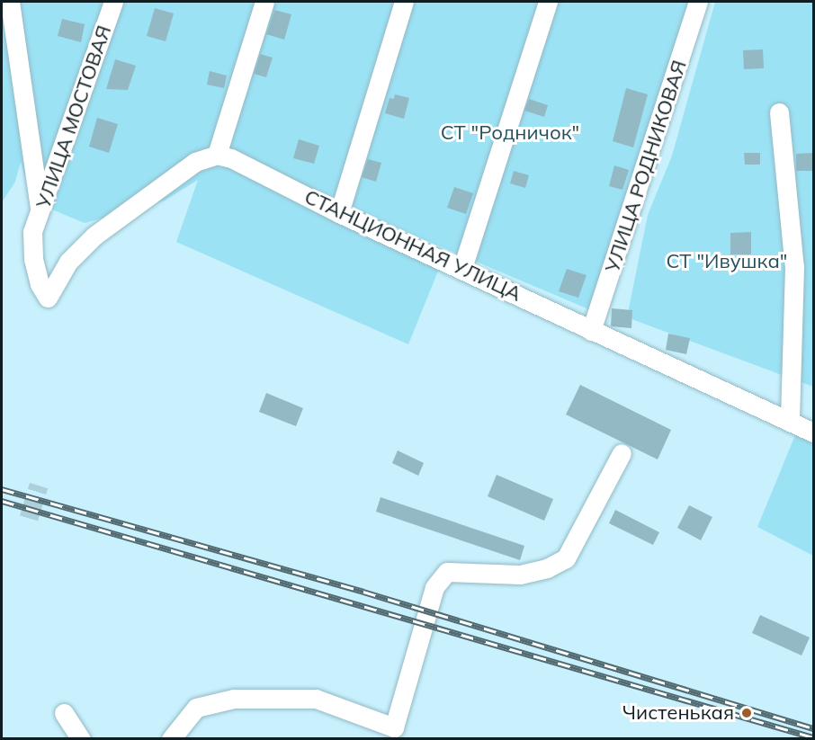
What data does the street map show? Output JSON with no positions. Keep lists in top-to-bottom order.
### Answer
{
  "streets": {
    "street": ["УЛИЦА МОСТОВАЯ", "УЛИЦА РОДНИКОВАЯ", "СТАНЦИОННАЯ УЛИЦА"]
  },
  "crossings": [
    ["УЛИЦА МОСТОВАЯ", "СТАНЦИОННАЯ УЛИЦА"],
    ["УЛИЦА РОДНИКОВАЯ", "СТАНЦИОННАЯ УЛИЦА"]
  ],
  "parks": ["СТ \"Родничок\"", "СТ \"Ивушка\""],
  "places": ["Чистенькая"]
}
